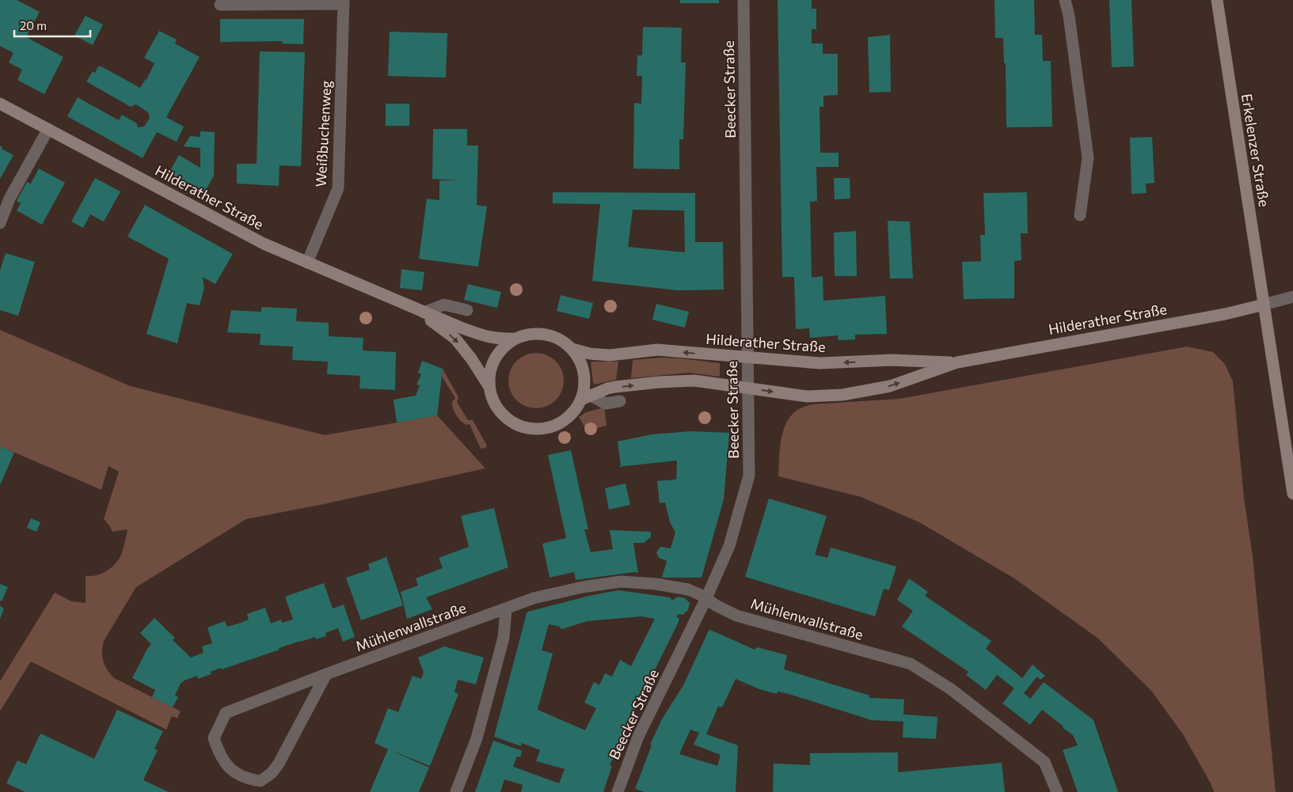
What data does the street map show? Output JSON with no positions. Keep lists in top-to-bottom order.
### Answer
{
  "streets": {
    "street": [
      "Beecker Straße",
      "Weißbuchenweg",
      "Erkelenzer Straße",
      "Hilderather Straße",
      "Mühlenwallstraße"
    ]
  },
  "crossings": [
    ["Beecker Straße", "Hilderather Straße"],
    ["Beecker Straße", "Mühlenwallstraße"],
    ["Weißbuchenweg", "Hilderather Straße"],
    ["Erkelenzer Straße", "Hilderather Straße"]
  ],
  "scale_bar": "20 m"
}
